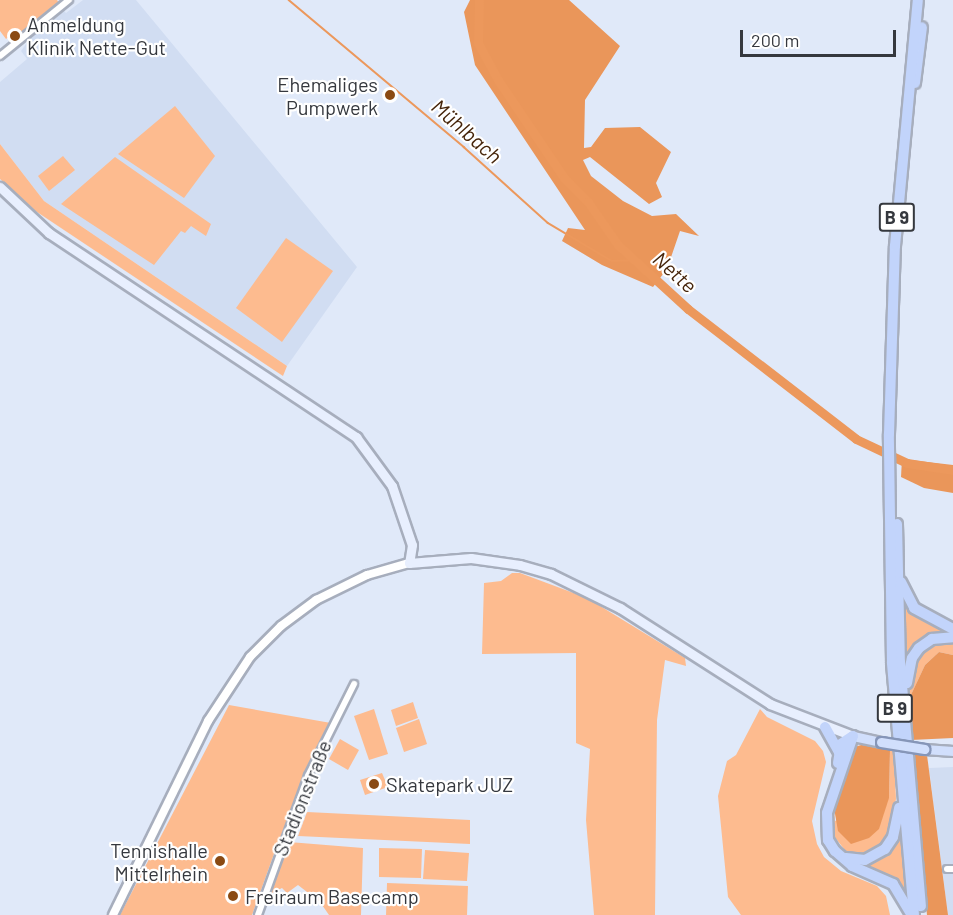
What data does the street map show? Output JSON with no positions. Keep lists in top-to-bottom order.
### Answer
{
  "streets": {
    "highway": ["B 9"],
    "street": ["Stadionstraße"]
  },
  "water": ["Mühlbach", "Nette"],
  "places": [
    "Anmeldung Klinik Nette-Gut",
    "Ehemaliges Pumpwerk",
    "Skatepark JUZ",
    "Tennishalle Mittelrhein",
    "Freiraum Basecamp"
  ],
  "scale_bar": "200 m"
}
